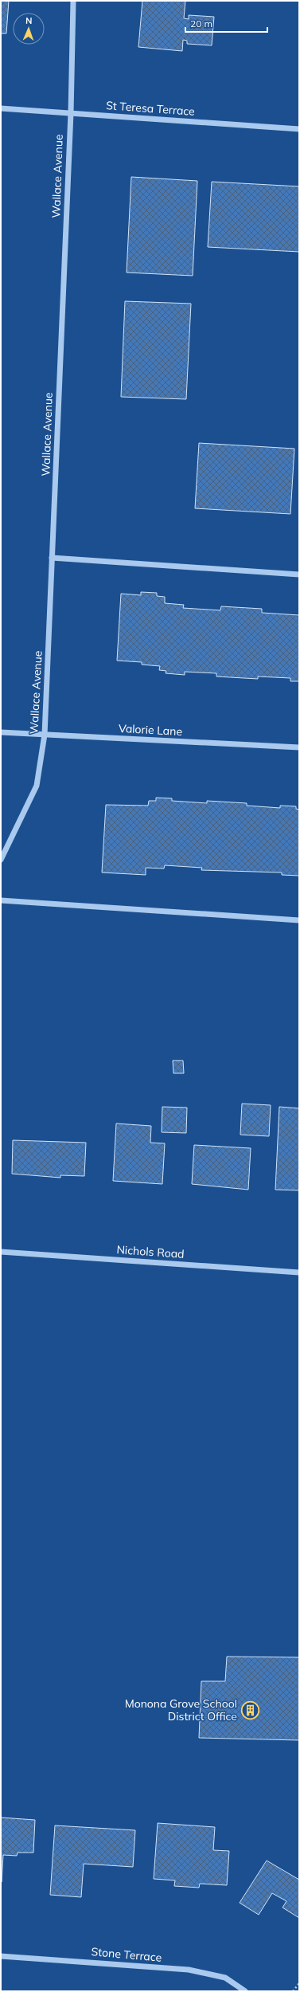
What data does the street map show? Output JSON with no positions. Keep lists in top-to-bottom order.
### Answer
{
  "streets": {
    "street": [
      "St Teresa Terrace",
      "Wallace Avenue",
      "Valorie Lane",
      "Nichols Road",
      "Stone Terrace"
    ]
  },
  "crossings": [
    ["St Teresa Terrace", "Wallace Avenue"],
    ["Wallace Avenue", "Valorie Lane"]
  ],
  "places": {
    "building": ["Monona Grove School District Office"]
  },
  "scale_bar": "20 m",
  "north": "top"
}
